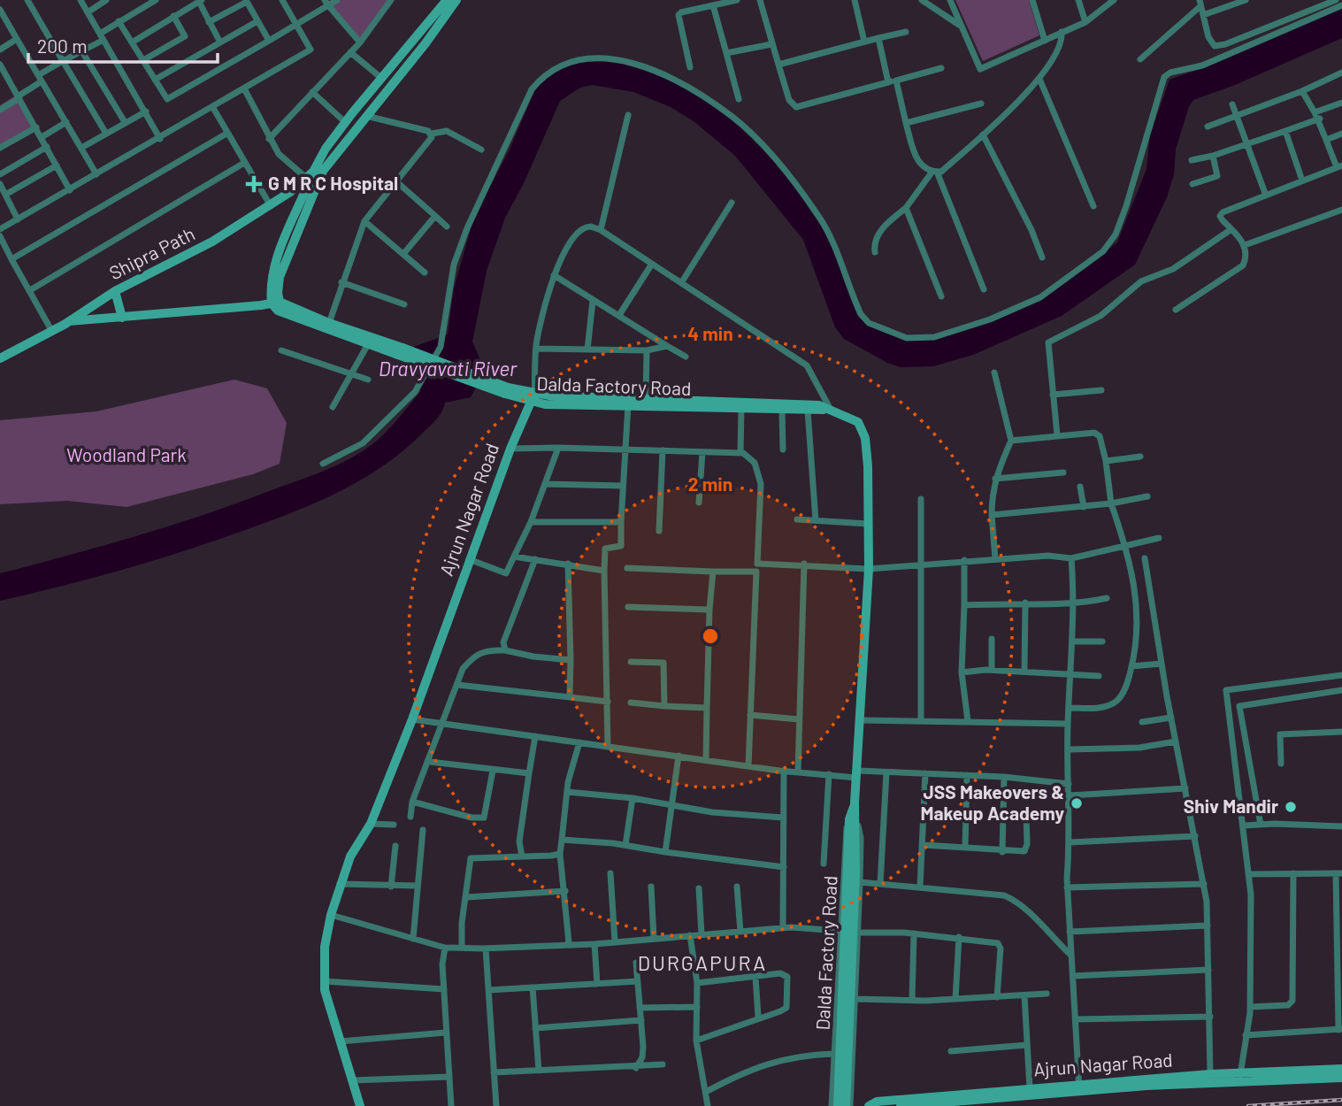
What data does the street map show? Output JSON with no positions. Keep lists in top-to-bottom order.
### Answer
{
  "streets": {
    "street": ["Shipra Path", "Dalda Factory Road", "Ajrun Nagar Road"]
  },
  "crossings": [
    ["Shipra Path", "Dalda Factory Road"],
    ["Dalda Factory Road", "Ajrun Nagar Road"]
  ],
  "districts": ["DURGAPURA"],
  "water": ["Dravyavati River"],
  "parks": ["Woodland Park"],
  "places": {
    "health": ["G M R C Hospital"],
    "other": ["JSS Makeovers & Makeup Academy", "Shiv Mandir"]
  },
  "scale_bar": "200 m",
  "rings": ["4 min", "2 min"]
}
